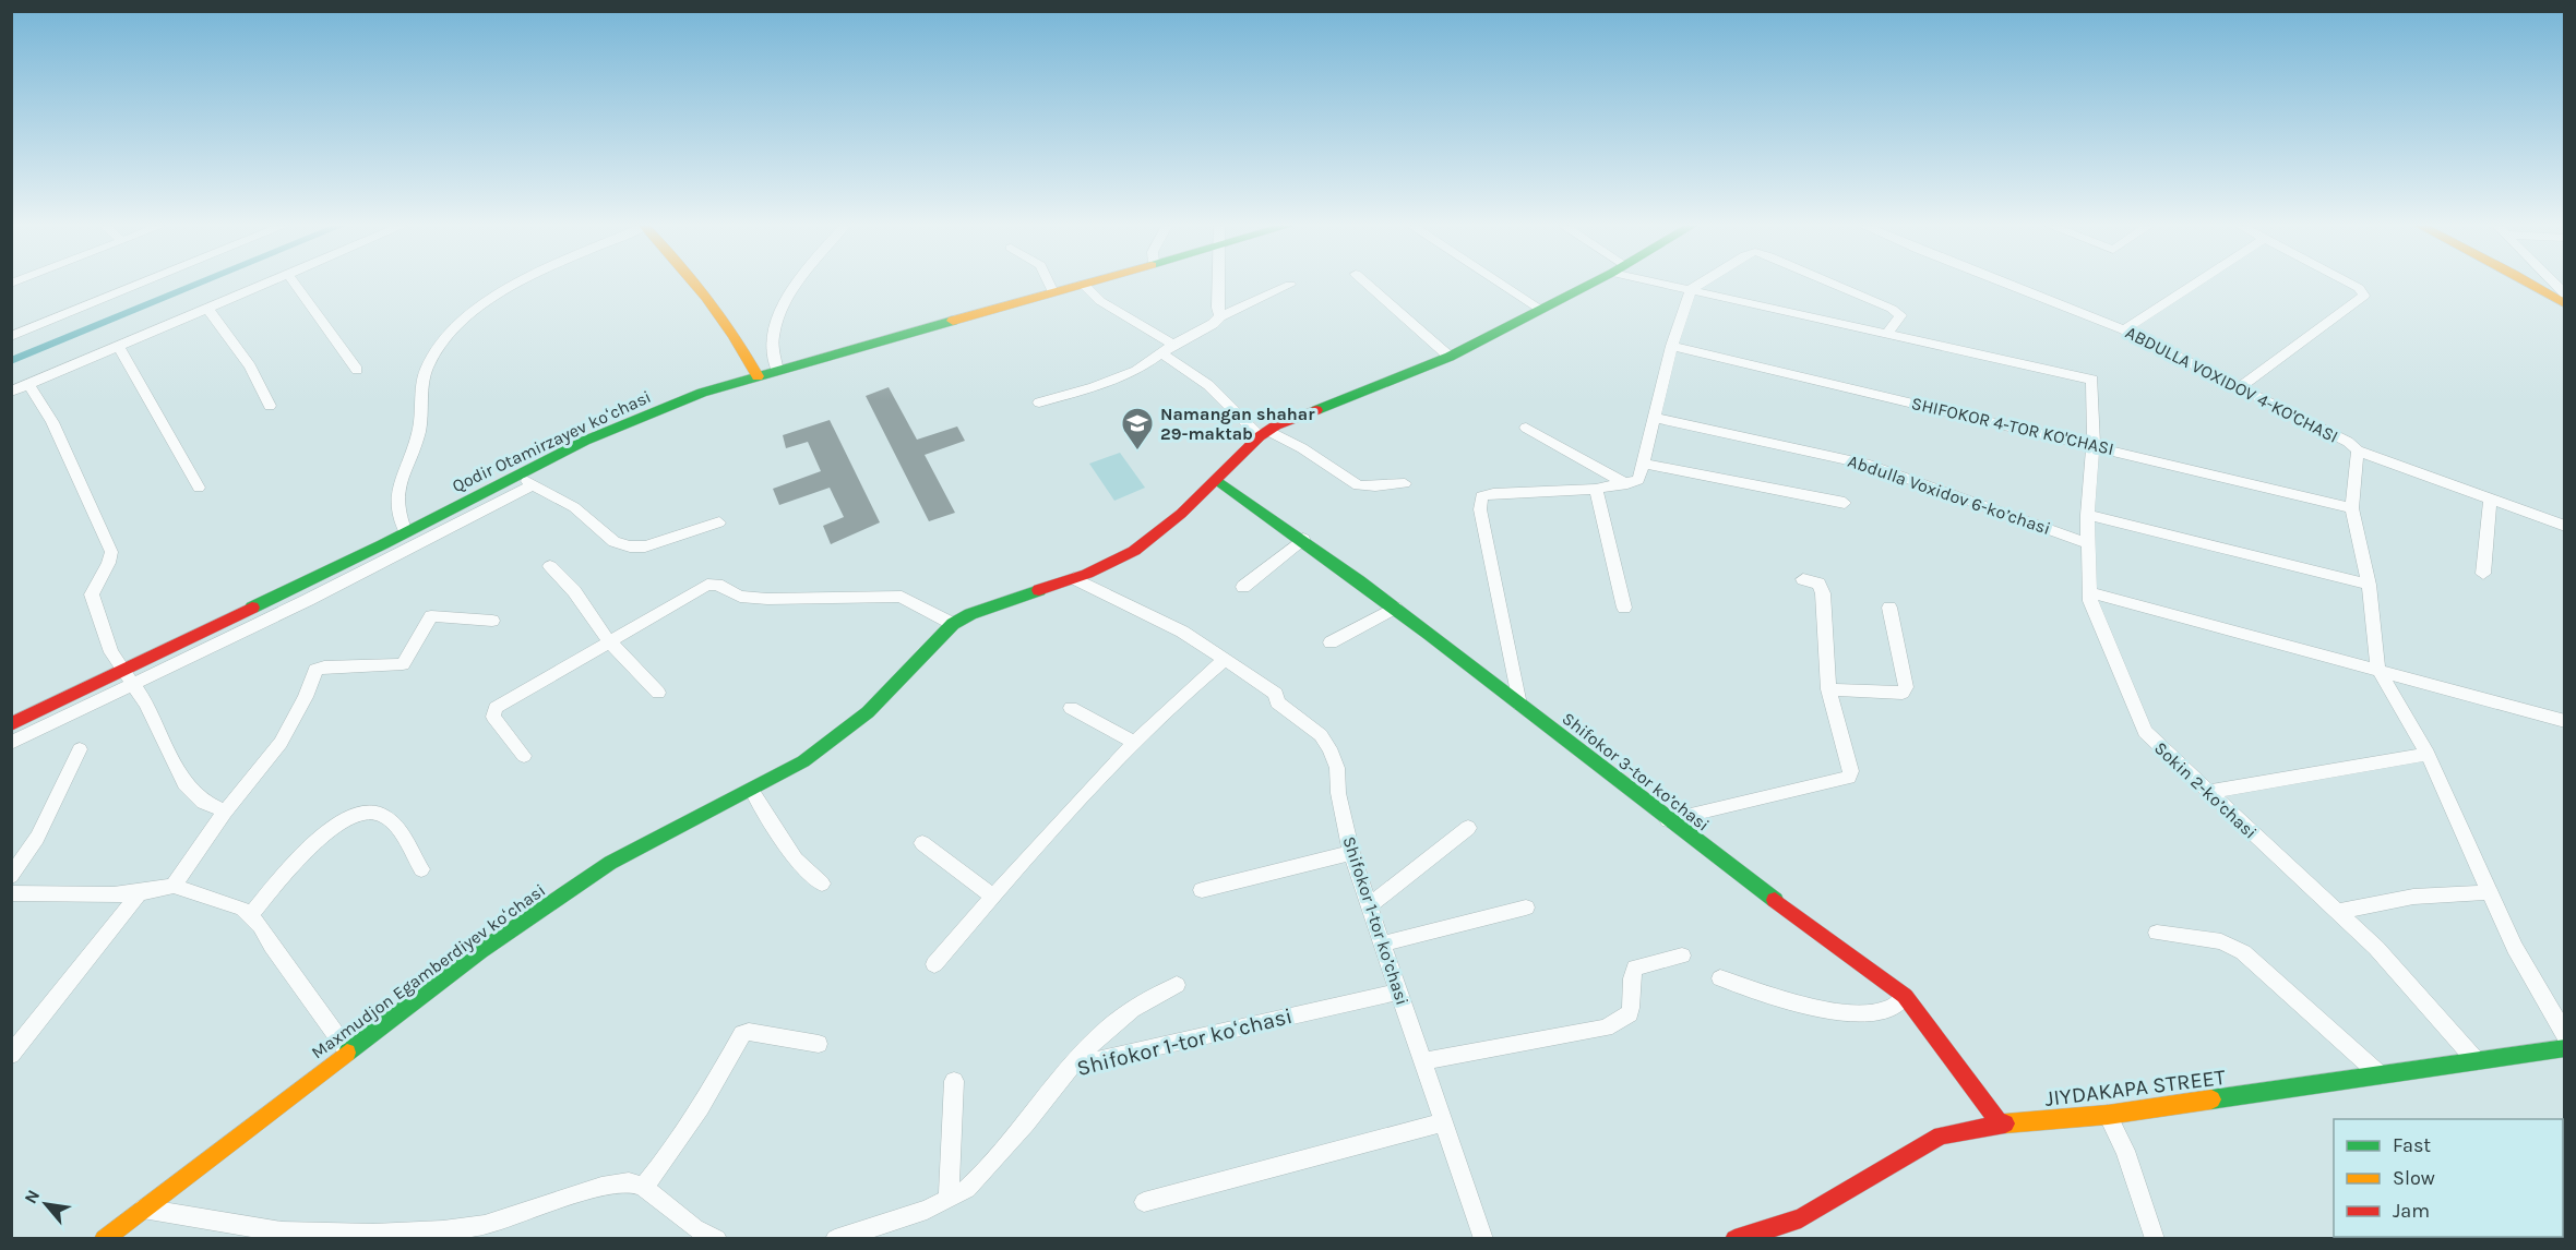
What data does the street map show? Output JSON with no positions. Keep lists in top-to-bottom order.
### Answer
{
  "streets": {
    "street": [
      "ABDULLA VOXIDOV 4-KO'CHASI",
      "SHIFOKOR 4-TOR KO'CHASI",
      "Qodir Otamirzayev koʻchasi",
      "Abdulla Voxidov 6-koʼchasi",
      "Shifokor 3-tor koʼchasi",
      "Sokin 2-koʼchasi",
      "Shifokor 1-tor koʼchasi",
      "Maxmudjon Egamberdiyev koʻchasi",
      "Shifokor 1-tor koʻchasi",
      "JIYDAKAPA STREET"
    ]
  },
  "crossings": [
    ["ABDULLA VOXIDOV 4-KO'CHASI", "SHIFOKOR 4-TOR KO'CHASI"],
    ["SHIFOKOR 4-TOR KO'CHASI", "Sokin 2-koʼchasi"],
    ["Abdulla Voxidov 6-koʼchasi", "Sokin 2-koʼchasi"],
    ["Shifokor 3-tor koʼchasi", "Maxmudjon Egamberdiyev koʻchasi"],
    ["Shifokor 3-tor koʼchasi", "JIYDAKAPA STREET"],
    ["Sokin 2-koʼchasi", "JIYDAKAPA STREET"],
    ["Shifokor 1-tor koʼchasi", "Maxmudjon Egamberdiyev koʻchasi"],
    ["Shifokor 1-tor koʼchasi", "Shifokor 1-tor koʻchasi"]
  ],
  "places": {
    "school or university": ["Namangan shahar 29-maktab"]
  },
  "legend": ["Fast", "Slow", "Jam"],
  "north": "top left"
}
